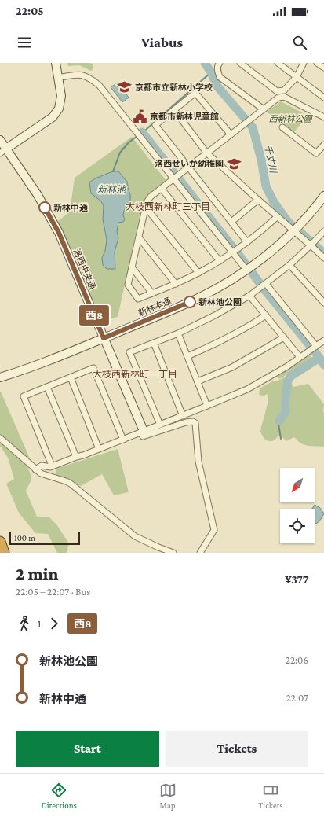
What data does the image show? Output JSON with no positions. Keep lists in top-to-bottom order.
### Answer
{
  "streets": {
    "street": ["洛西中央通", "新林本通"]
  },
  "crossings": [
    ["洛西中央通", "新林本通"]
  ],
  "districts": ["大枝西新林町三丁目", "大枝西新林町一丁目"],
  "water": ["千丈川", "新林池"],
  "parks": ["西新林公園"],
  "places": {
    "school or university": ["京都市立新林小学校", "洛西せいか幼稚園"],
    "public building": ["京都市新林児童館"],
    "other": ["新林中通", "新林池公園"]
  },
  "lines": ["bus line 西8"],
  "scale_bar": "100 m",
  "north": "bottom left",
  "page": {
    "status": "22:05",
    "header": "Viabus",
    "on_map": "西8",
    "scale": "100 m",
    "heading": ["2 min", "22:05 – 22:07 · Bus", "¥377"],
    "legs": ["1", "西8"],
    "list": [
      {
        "name": "新林池公園",
        "value": "22:06"
      },
      {
        "name": "新林中通",
        "value": "22:07"
      }
    ],
    "buttons": ["Start", "Tickets"],
    "tabs": ["Directions", "Map", "Tickets"]
  }
}
